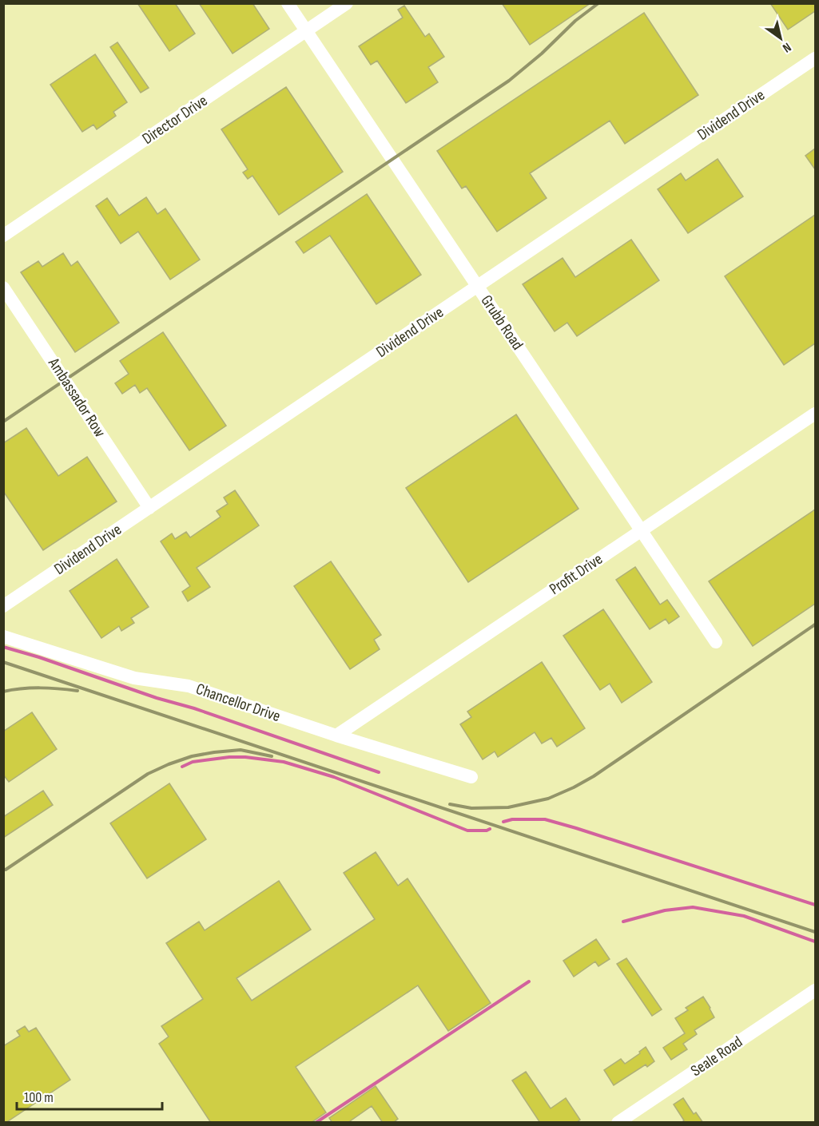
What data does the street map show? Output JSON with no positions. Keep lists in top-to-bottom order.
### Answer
{
  "streets": {
    "street": [
      "Dividend Drive",
      "Director Drive",
      "Grubb Road",
      "Ambassador Row",
      "Profit Drive",
      "Chancellor Drive",
      "Seale Road"
    ]
  },
  "crossings": [
    ["Dividend Drive", "Grubb Road"],
    ["Dividend Drive", "Ambassador Row"],
    ["Director Drive", "Grubb Road"],
    ["Grubb Road", "Profit Drive"],
    ["Profit Drive", "Chancellor Drive"]
  ],
  "scale_bar": "100 m",
  "north": "bottom right"
}
